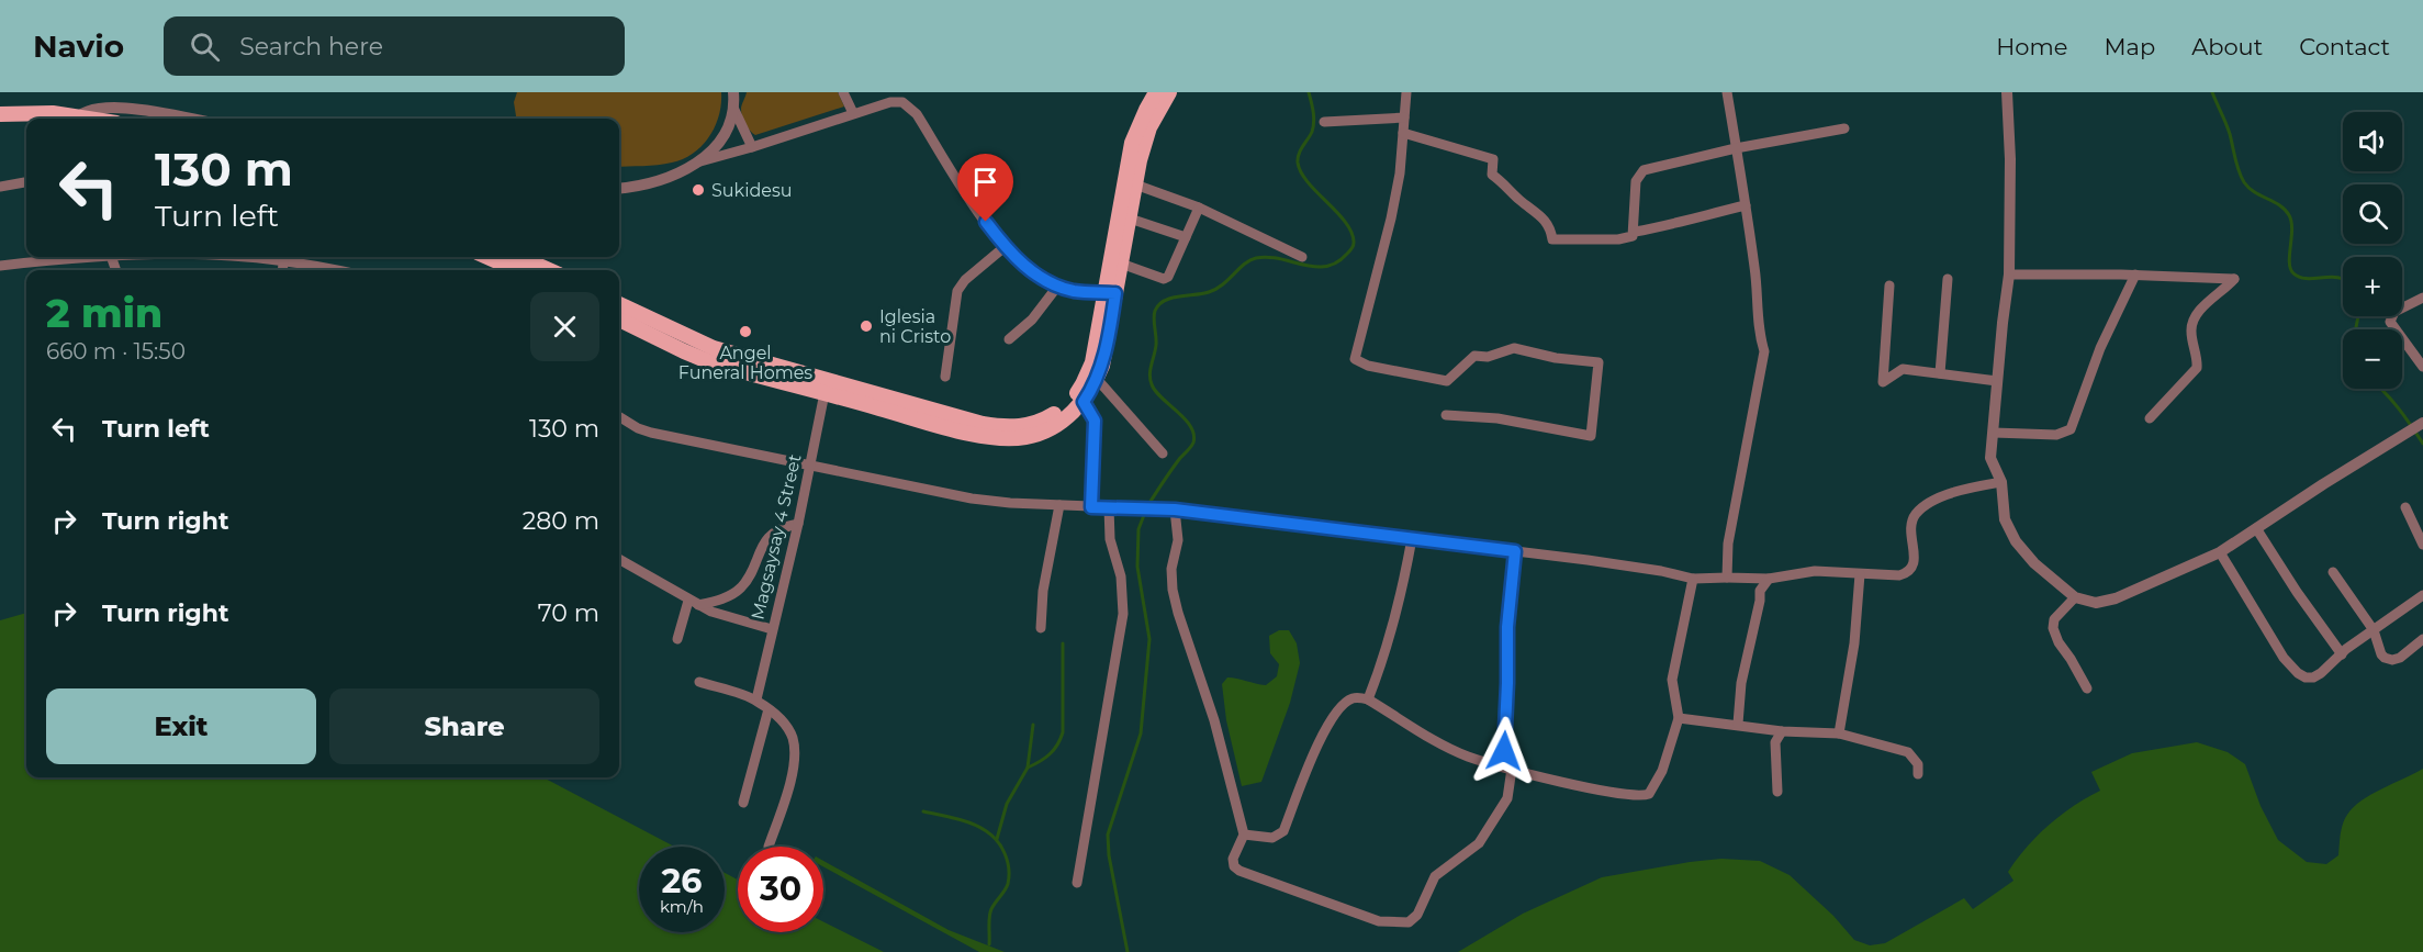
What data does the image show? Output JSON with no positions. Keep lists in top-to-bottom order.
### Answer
{
  "streets": {
    "street": ["Magsaysay 4 Street"]
  },
  "places": ["Sukidesu", "Iglesia ni Cristo", "Angel Funeral Homes"],
  "page": {
    "header": "Navio",
    "search": "Search here",
    "nav": [
      "Home",
      "Map",
      "About",
      "Contact"
    ],
    "map_buttons": ["+", "−"],
    "turn": ["130 m", "Turn left"],
    "heading": ["2 min", "660 m · 15:50"],
    "list": [
      {
        "name": "Turn left",
        "value": "130 m"
      },
      {
        "name": "Turn right",
        "value": "280 m"
      },
      {
        "name": "Turn right",
        "value": "70 m"
      }
    ],
    "buttons": ["Exit", "Share"],
    "speed": "26 km/h",
    "limit": "30"
  }
}
